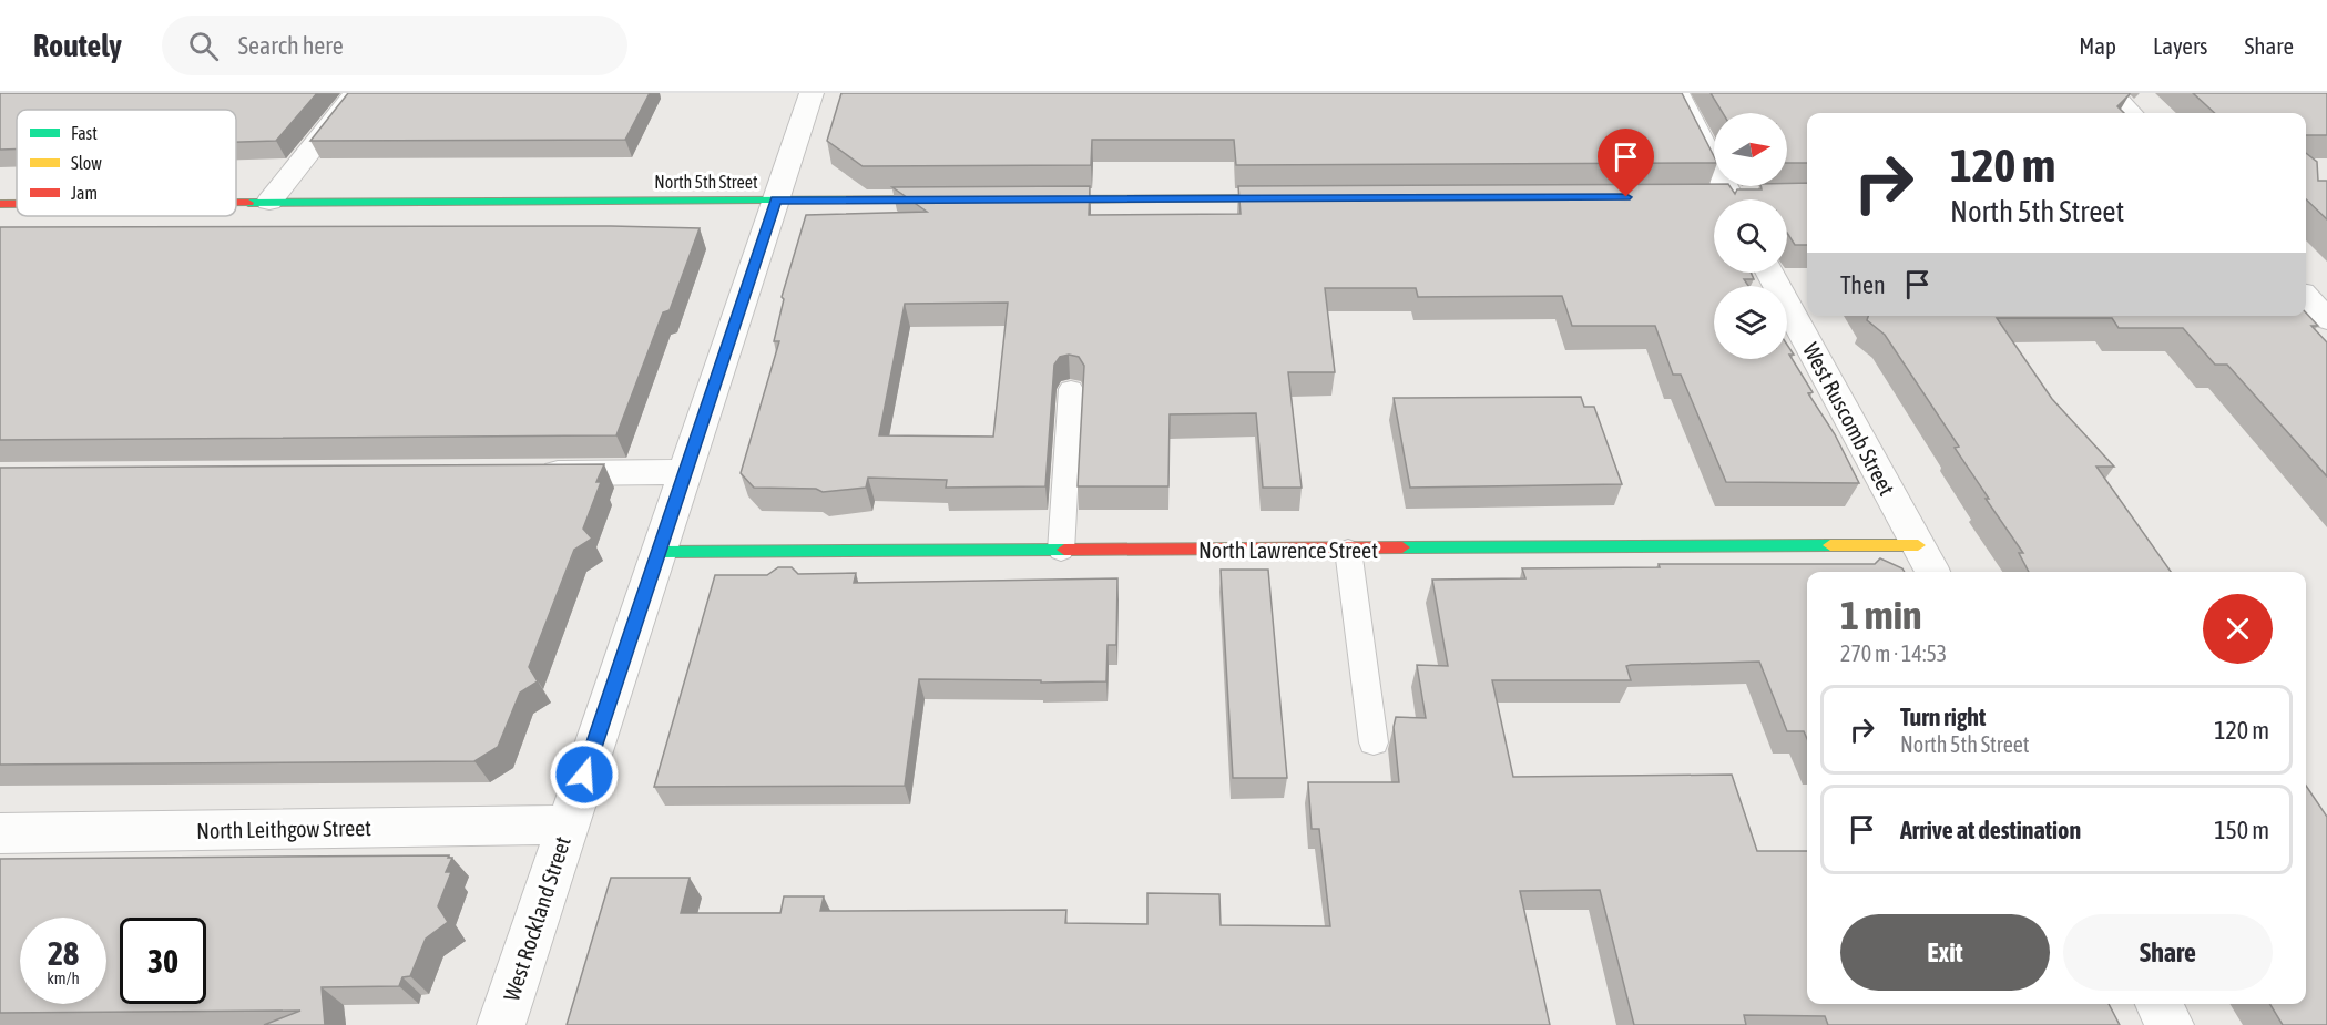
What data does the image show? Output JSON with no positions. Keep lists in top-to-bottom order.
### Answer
{
  "streets": {
    "street": [
      "North 5th Street",
      "West Ruscomb Street",
      "North Lawrence Street",
      "North Leithgow Street",
      "West Rockland Street"
    ]
  },
  "crossings": [
    ["North 5th Street", "West Rockland Street"],
    ["West Ruscomb Street", "North Lawrence Street"],
    ["North Lawrence Street", "West Rockland Street"],
    ["North Leithgow Street", "West Rockland Street"]
  ],
  "legend": ["Fast", "Slow", "Jam"],
  "north": "right",
  "page": {
    "header": "Routely",
    "search": "Search here",
    "nav": ["Map", "Layers", "Share"],
    "turn": ["120 m", "North 5th Street"],
    "then": "Then",
    "heading": ["1 min", "270 m · 14:53"],
    "list": [
      {
        "name": "Turn right",
        "note": "North 5th Street",
        "value": "120 m"
      },
      {
        "name": "Arrive at destination",
        "value": "150 m"
      }
    ],
    "buttons": ["Exit", "Share"],
    "speed": "28 km/h",
    "limit": "30"
  }
}
